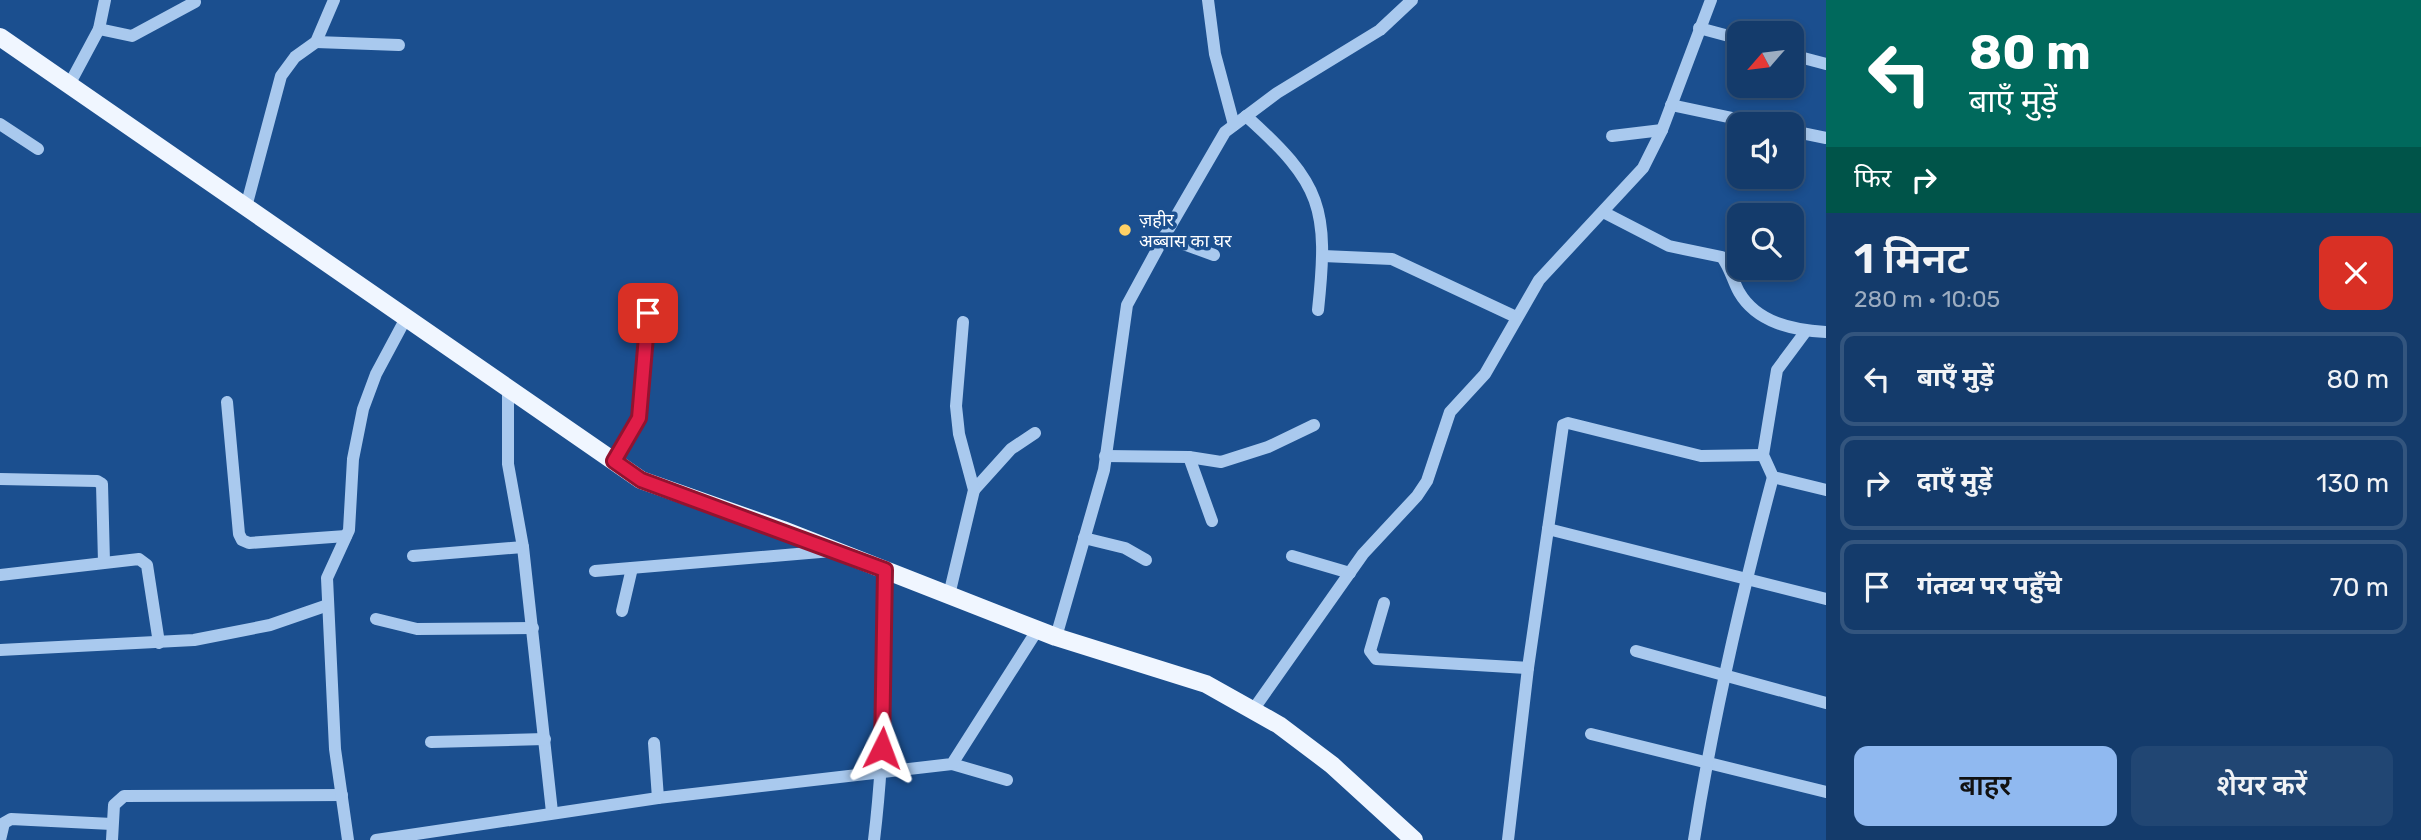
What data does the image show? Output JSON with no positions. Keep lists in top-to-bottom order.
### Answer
{
  "places": ["ज़हीर अब्बास का घर"],
  "north": "bottom left",
  "page": {
    "turn": ["80 m", "बाएँ मुड़ें"],
    "then": "फिर",
    "heading": ["1 मिनट", "280 m · 10:05"],
    "list": [
      {
        "name": "बाएँ मुड़ें",
        "value": "80 m"
      },
      {
        "name": "दाएँ मुड़ें",
        "value": "130 m"
      },
      {
        "name": "गंतव्य पर पहुँचे",
        "value": "70 m"
      }
    ],
    "buttons": ["बाहर", "शेयर करें"]
  }
}
